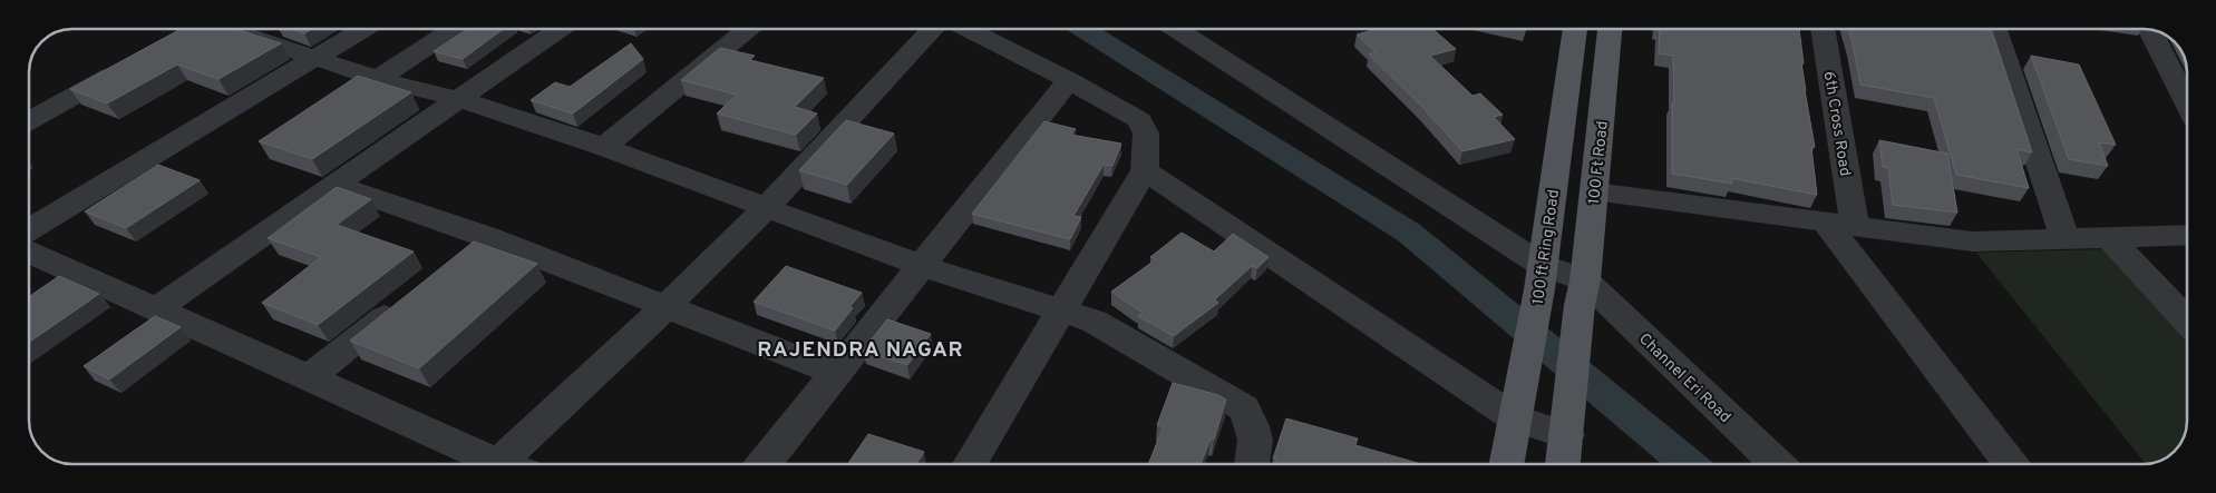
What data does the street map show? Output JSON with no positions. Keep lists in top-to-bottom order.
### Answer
{
  "streets": {
    "main road": ["100 Ft Road", "100 ft Ring Road"],
    "street": ["6th Cross Road", "Channel Eri Road"]
  },
  "crossings": [
    ["100 Ft Road", "Channel Eri Road"]
  ],
  "districts": ["RAJENDRA NAGAR"]
}
